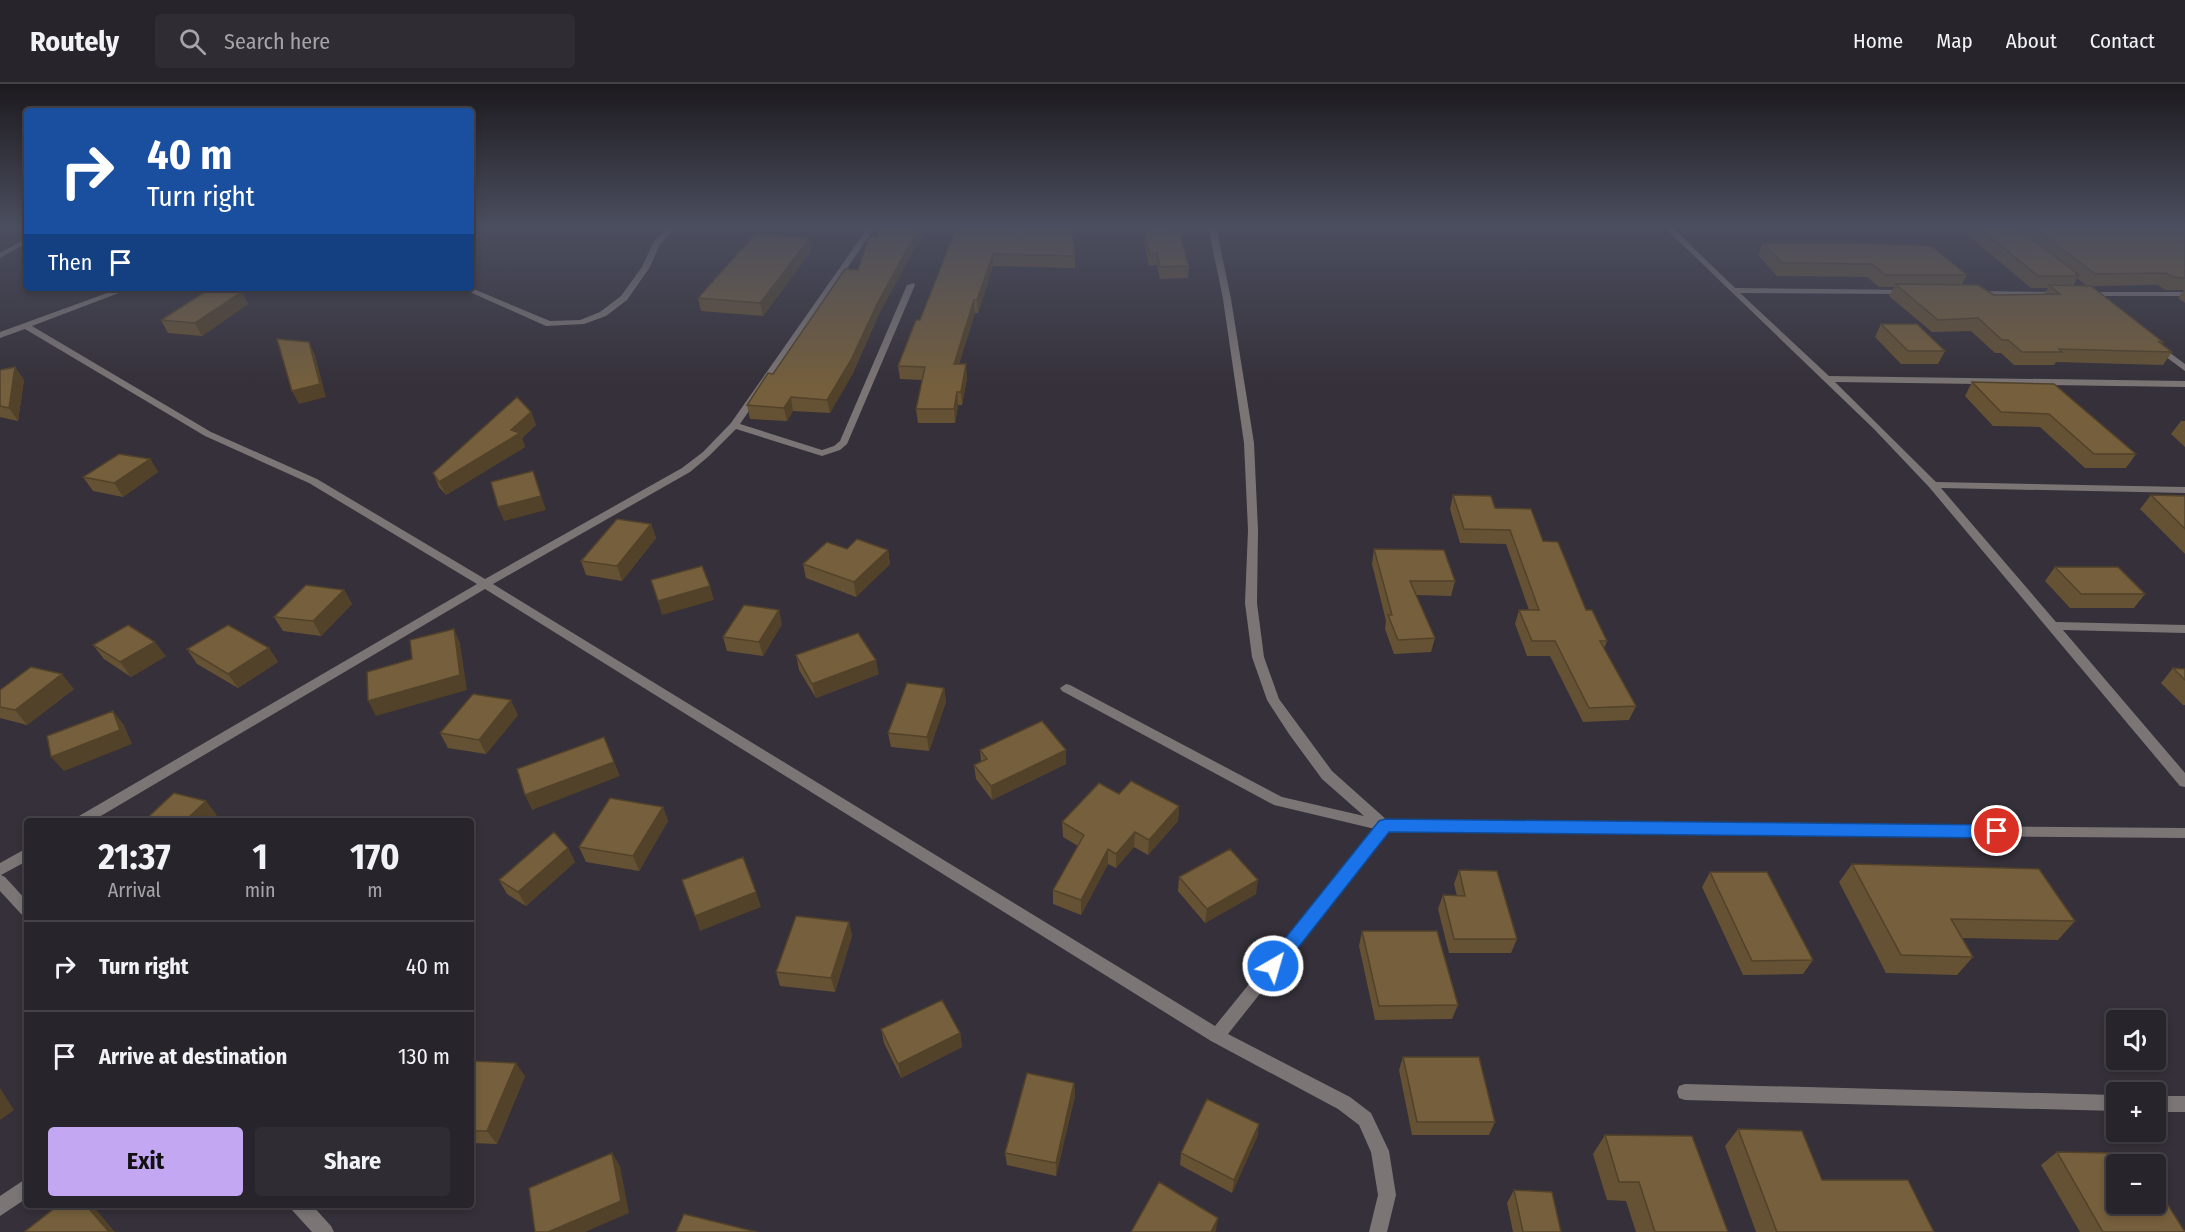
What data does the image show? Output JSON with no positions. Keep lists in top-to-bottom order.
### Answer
{
  "page": {
    "header": "Routely",
    "search": "Search here",
    "nav": [
      "Home",
      "Map",
      "About",
      "Contact"
    ],
    "turn": ["40 m", "Turn right"],
    "then": "Then",
    "eta": [
      "21:37",
      "Arrival",
      "1",
      "min",
      "170",
      "m"
    ],
    "list": [
      {
        "name": "Turn right",
        "value": "40 m"
      },
      {
        "name": "Arrive at destination",
        "value": "130 m"
      }
    ],
    "map_buttons": ["+", "−"],
    "buttons": ["Exit", "Share"]
  }
}
